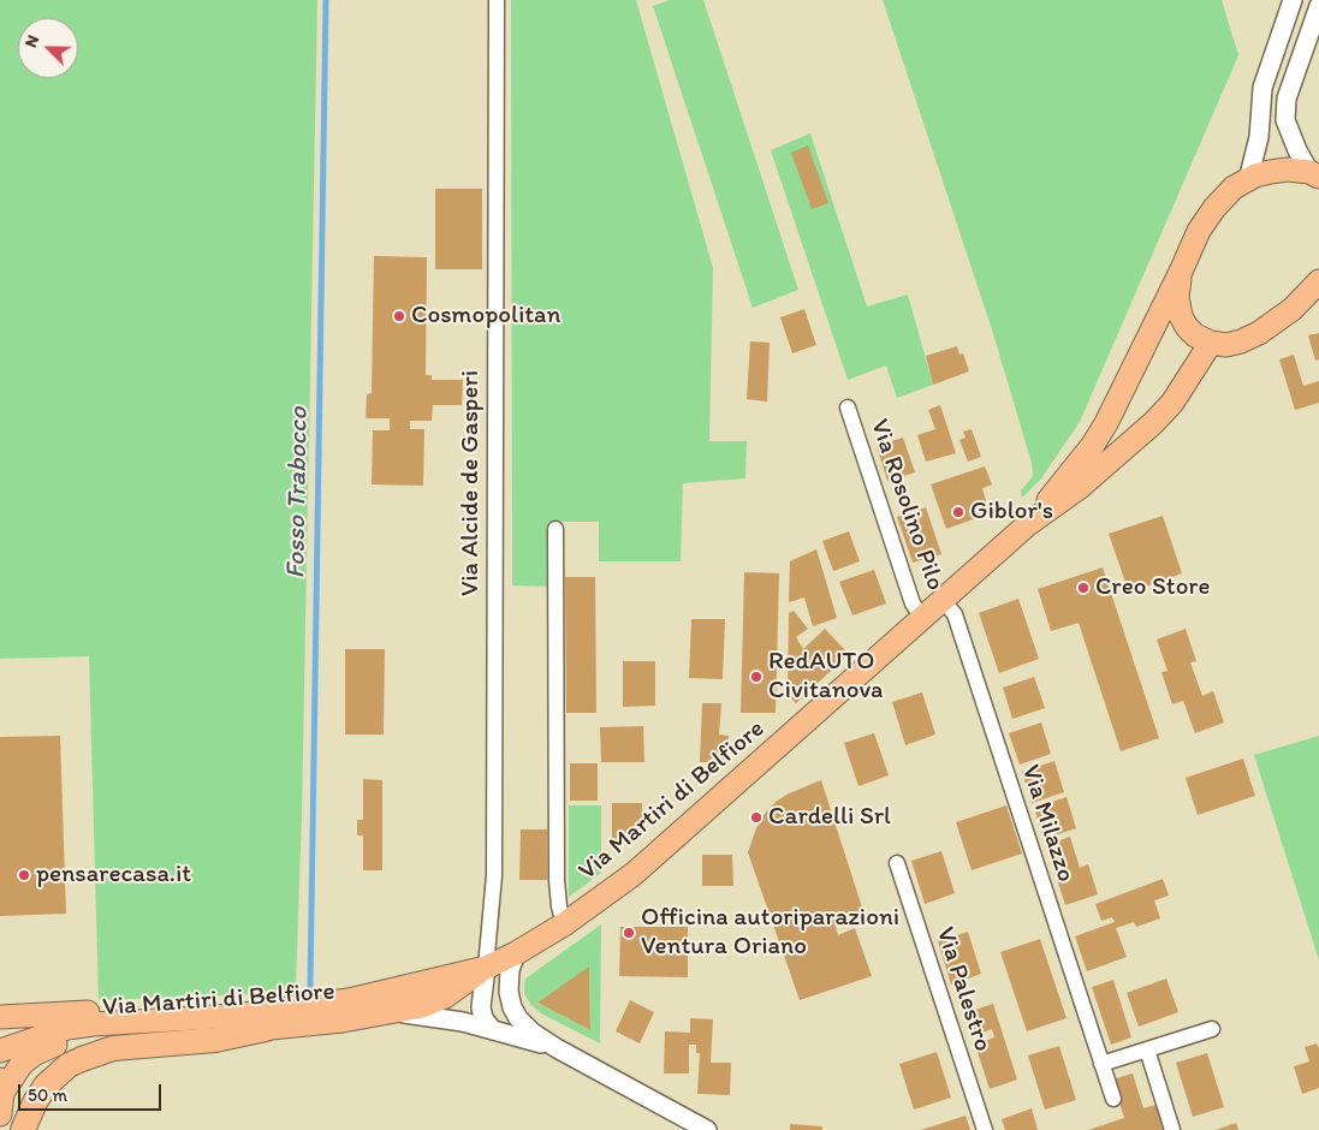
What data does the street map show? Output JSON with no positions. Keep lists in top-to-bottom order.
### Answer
{
  "streets": {
    "main road": ["Via Martiri di Belfiore"],
    "street": [
      "Via Alcide de Gasperi",
      "Via Rosolino Pilo",
      "Via Milazzo",
      "Via Palestro"
    ]
  },
  "crossings": [
    ["Via Alcide de Gasperi", "Via Martiri di Belfiore"],
    ["Via Rosolino Pilo", "Via Martiri di Belfiore"],
    ["Via Martiri di Belfiore", "Via Milazzo"]
  ],
  "water": ["Fosso Trabocco"],
  "places": [
    "Cosmopolitan",
    "Giblor's",
    "Creo Store",
    "RedAUTO Civitanova",
    "Cardelli Srl",
    "pensarecasa.it",
    "Officina autoriparazioni Ventura Oriano"
  ],
  "scale_bar": "50 m",
  "north": "top left"
}
